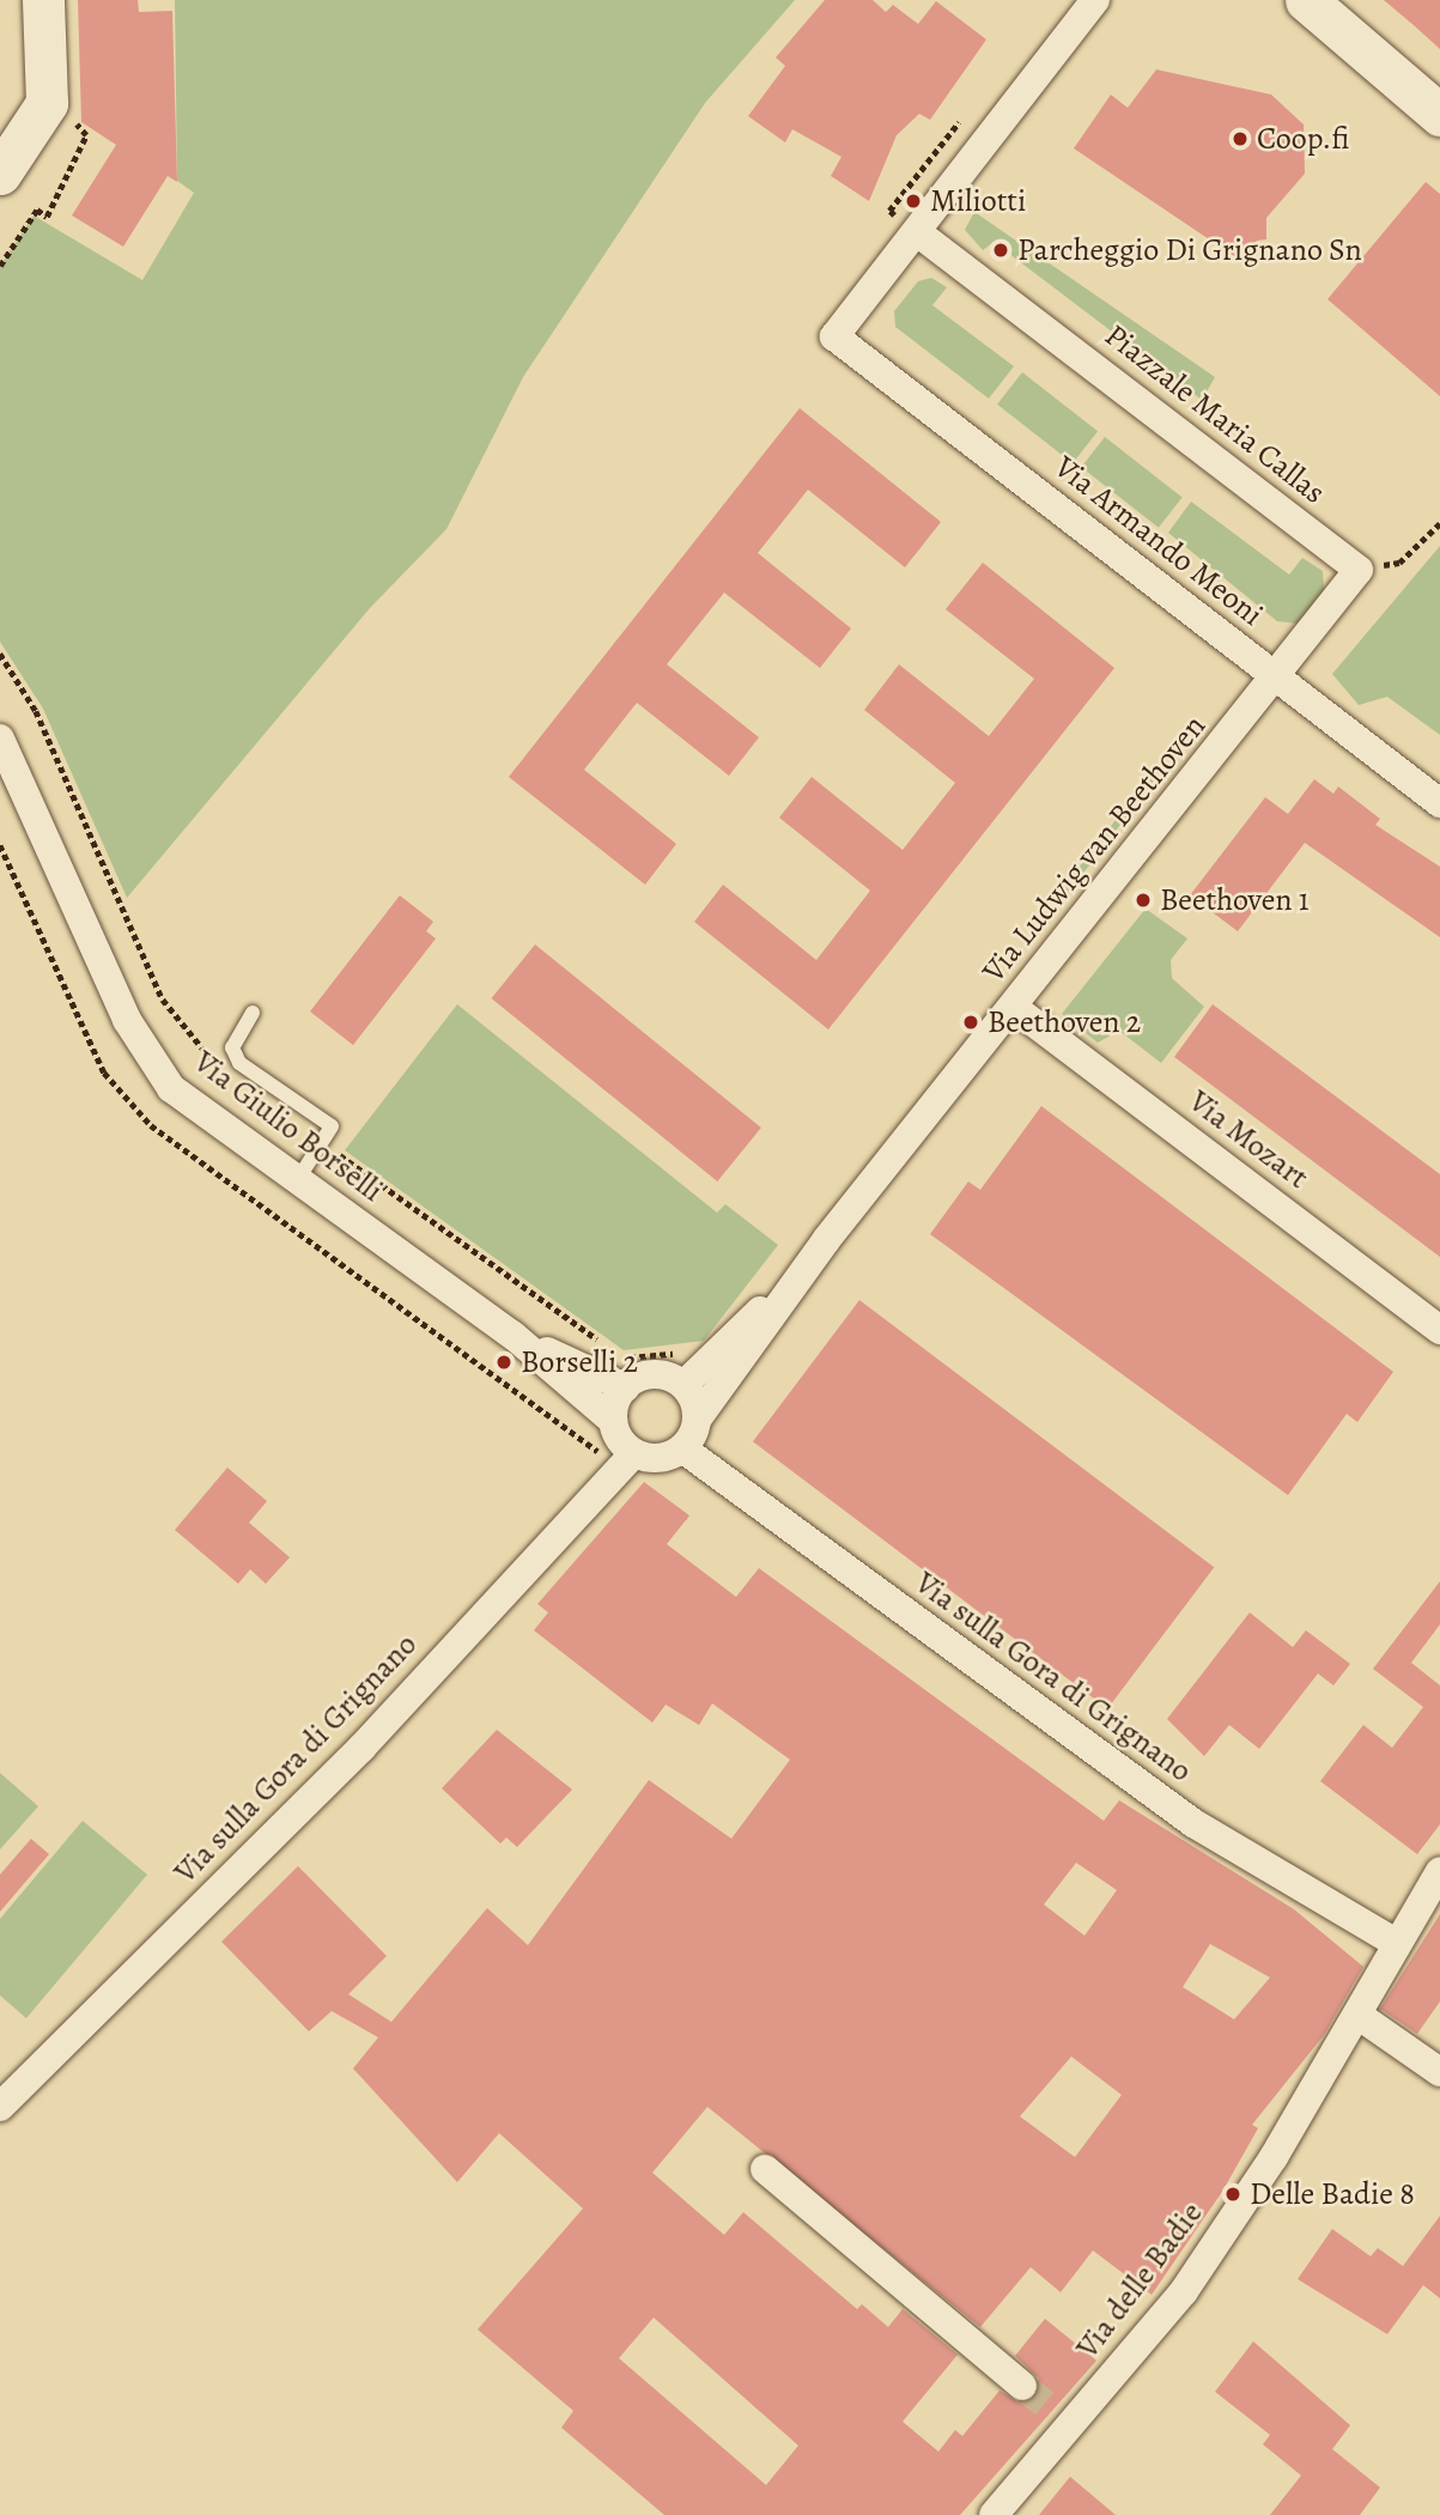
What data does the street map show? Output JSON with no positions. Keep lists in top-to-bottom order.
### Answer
{
  "streets": {
    "street": [
      "Piazzale Maria Callas",
      "Via Armando Meoni",
      "Via Ludwig van Beethoven",
      "Via Giulio Borselli",
      "Via Mozart",
      "Via sulla Gora di Grignano",
      "Via delle Badie"
    ]
  },
  "crossings": [
    ["Piazzale Maria Callas", "Via Armando Meoni"],
    ["Via Armando Meoni", "Via Ludwig van Beethoven"],
    ["Via Ludwig van Beethoven", "Via Giulio Borselli"],
    ["Via Ludwig van Beethoven", "Via Mozart"],
    ["Via Ludwig van Beethoven", "Via sulla Gora di Grignano"],
    ["Via Giulio Borselli", "Via sulla Gora di Grignano"],
    ["Via sulla Gora di Grignano", "Via delle Badie"]
  ],
  "places": [
    "Coop.fi",
    "Miliotti",
    "Parcheggio Di Grignano Sn",
    "Beethoven 1",
    "Beethoven 2",
    "Borselli 2",
    "Delle Badie 8"
  ]
}
